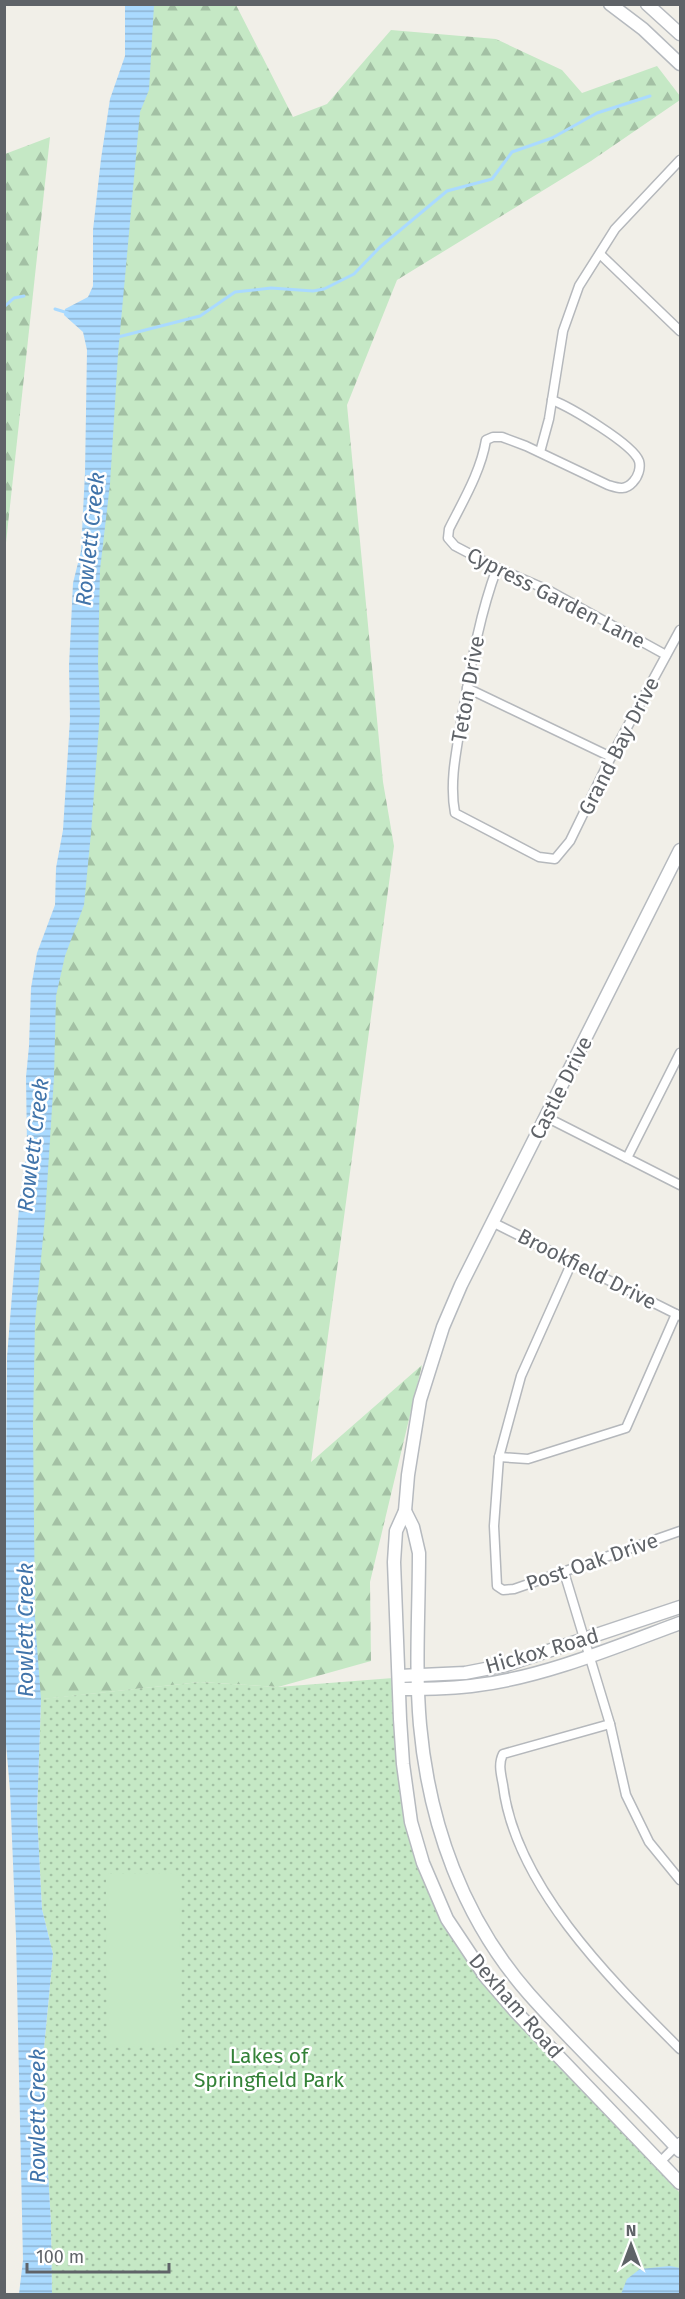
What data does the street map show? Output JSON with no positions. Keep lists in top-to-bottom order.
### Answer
{
  "streets": {
    "street": [
      "Cypress Garden Lane",
      "Teton Drive",
      "Grand Bay Drive",
      "Castle Drive",
      "Brookfield Drive",
      "Post Oak Drive",
      "Hickox Road",
      "Dexham Road"
    ]
  },
  "crossings": [
    ["Cypress Garden Lane", "Teton Drive"],
    ["Cypress Garden Lane", "Grand Bay Drive"],
    ["Teton Drive", "Grand Bay Drive"],
    ["Castle Drive", "Brookfield Drive"],
    ["Castle Drive", "Dexham Road"],
    ["Hickox Road", "Dexham Road"]
  ],
  "water": ["Rowlett Creek"],
  "parks": ["Lakes of Springfield Park"],
  "scale_bar": "100 m",
  "north": "top"
}
